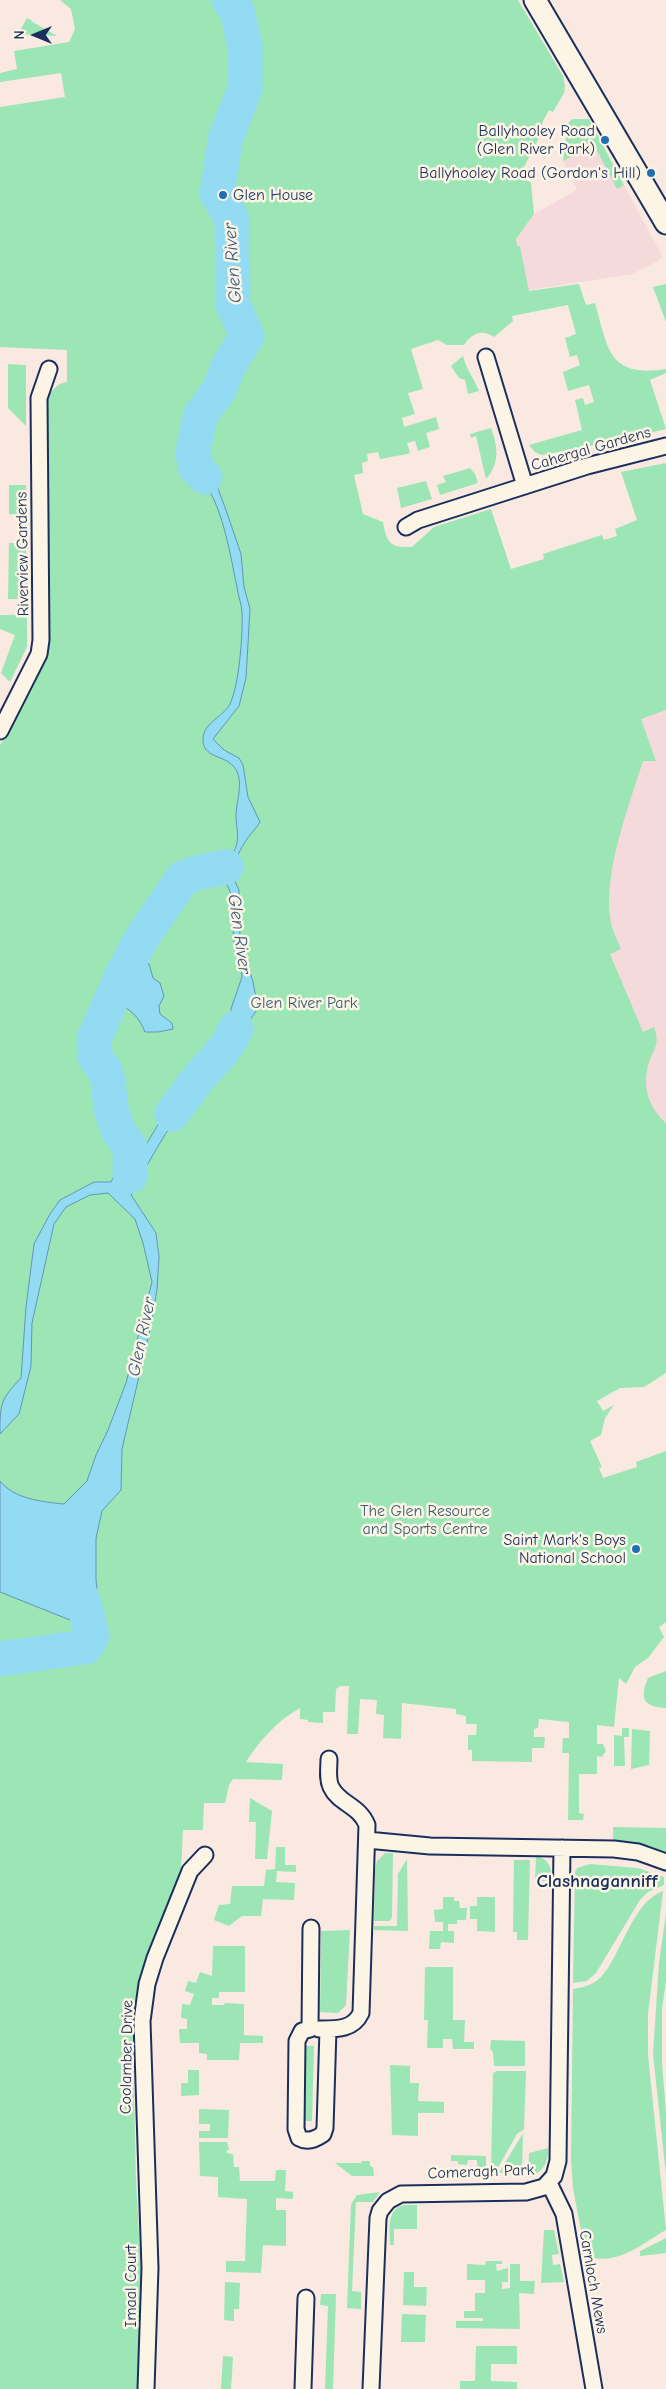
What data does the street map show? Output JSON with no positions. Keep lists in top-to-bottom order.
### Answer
{
  "streets": {
    "street": [
      "Cahergal Gardens",
      "Riverview Gardens",
      "Coolamber Drive",
      "Comeragh Park",
      "Carnloch Mews",
      "Imaal Court"
    ]
  },
  "crossings": [
    ["Coolamber Drive", "Imaal Court"],
    ["Comeragh Park", "Carnloch Mews"]
  ],
  "districts": ["Clashnaganniff"],
  "water": ["Glen River"],
  "parks": ["Glen River Park", "The Glen Resource and Sports Centre"],
  "places": [
    "Ballyhooley Road (Glen River Park)",
    "Ballyhooley Road (Gordon's Hill)",
    "Glen House",
    "Saint Mark's Boys National School"
  ],
  "north": "left"
}
